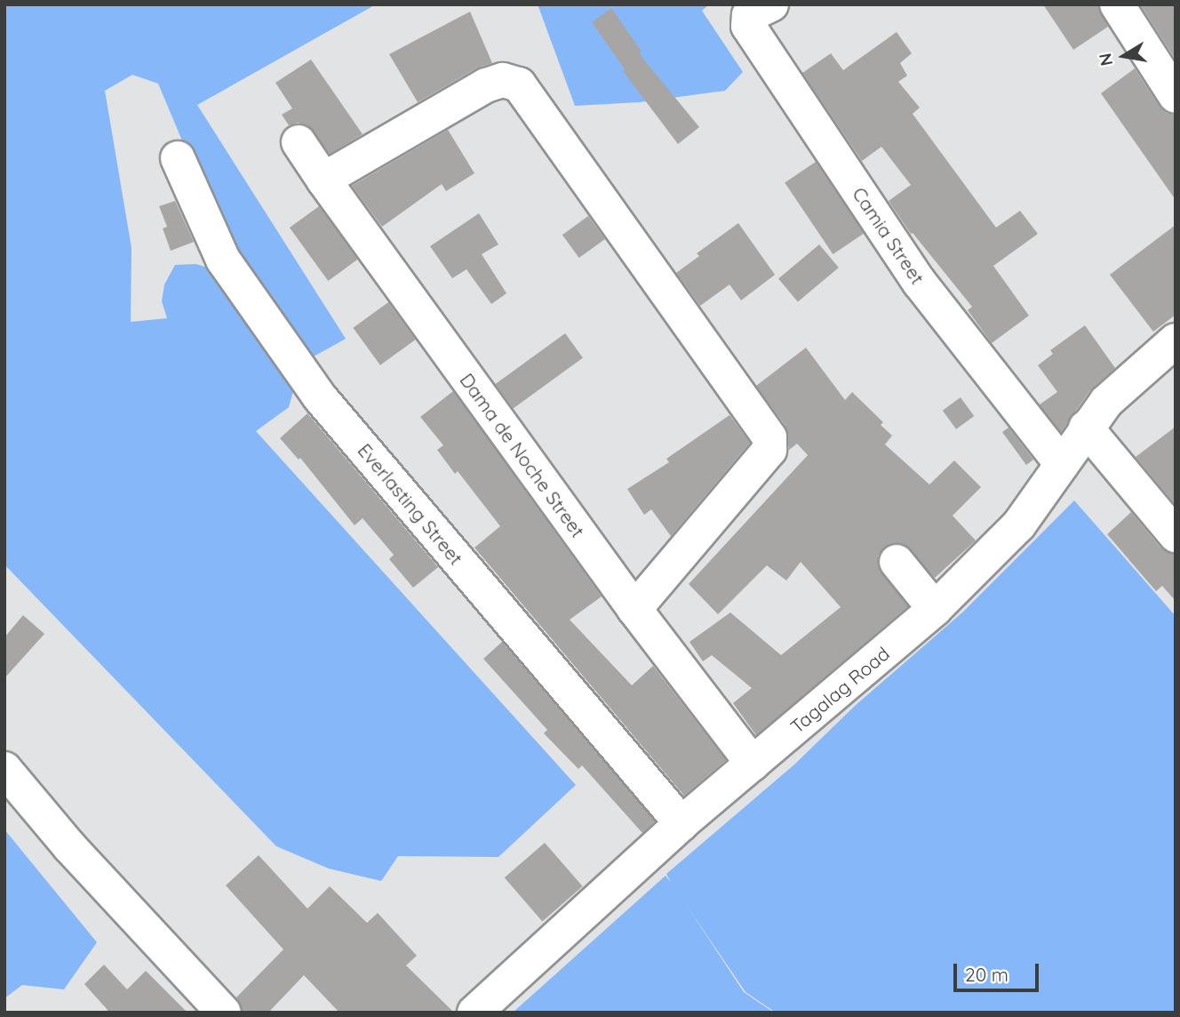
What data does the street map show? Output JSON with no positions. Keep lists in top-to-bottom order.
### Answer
{
  "streets": {
    "street": [
      "Camia Street",
      "Dama de Noche Street",
      "Everlasting Street",
      "Tagalag Road"
    ]
  },
  "crossings": [
    ["Camia Street", "Tagalag Road"],
    ["Dama de Noche Street", "Tagalag Road"],
    ["Everlasting Street", "Tagalag Road"]
  ],
  "scale_bar": "20 m",
  "north": "left"
}
